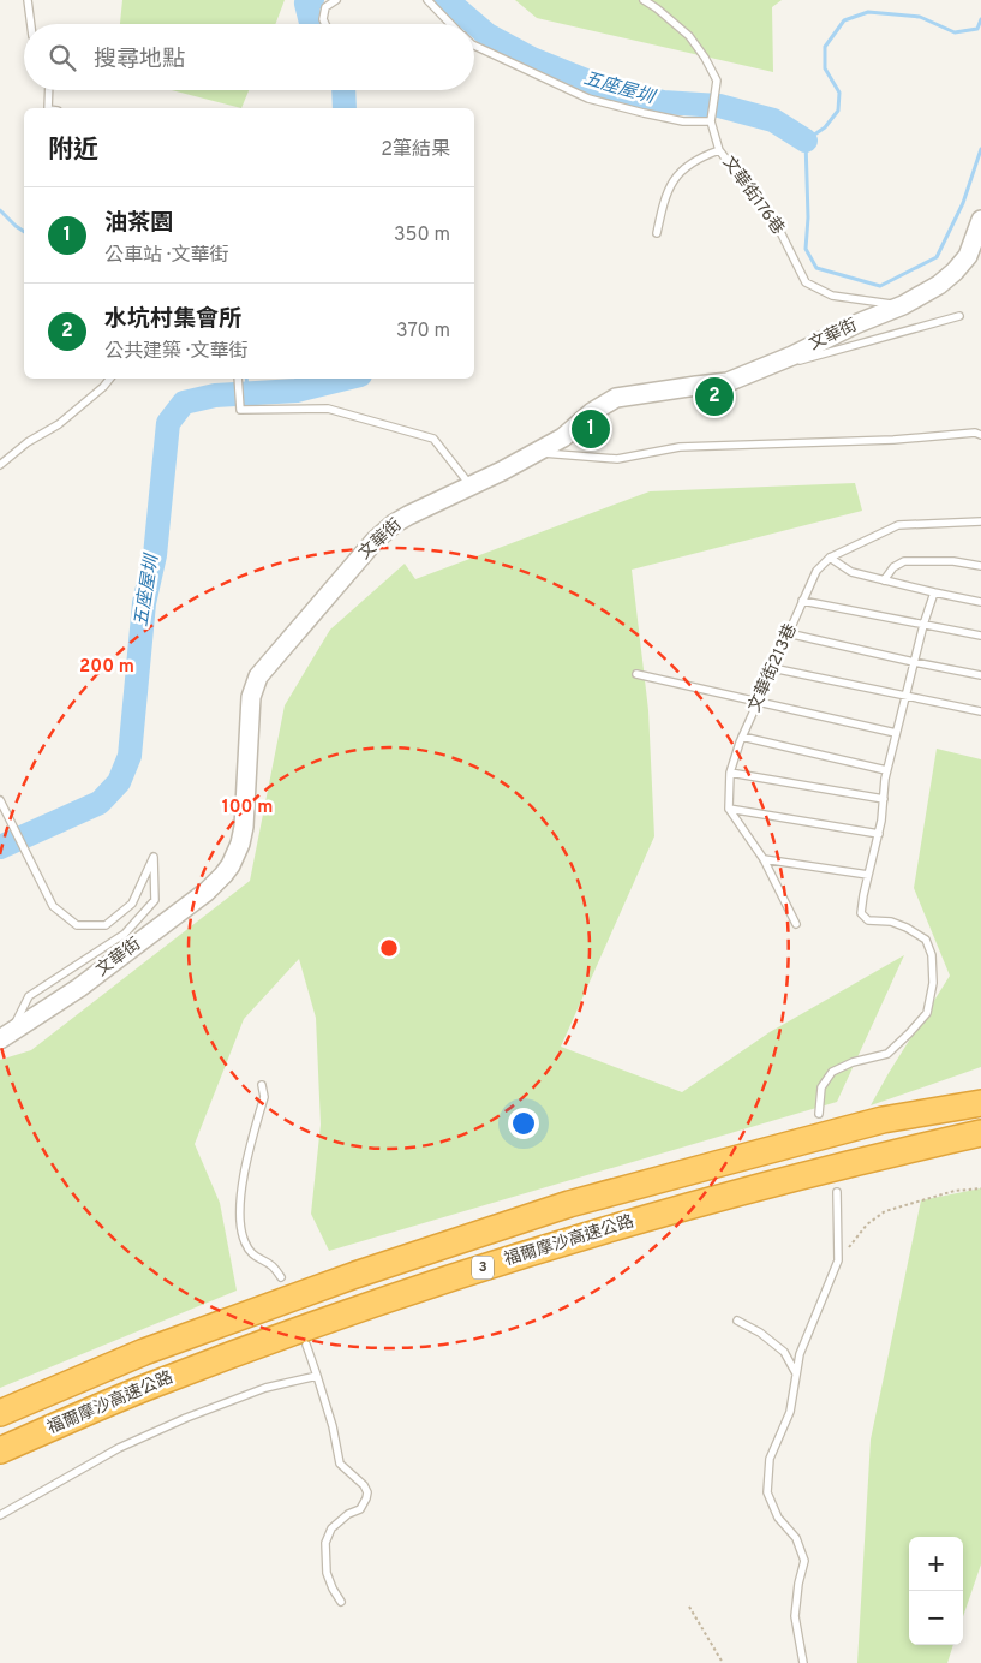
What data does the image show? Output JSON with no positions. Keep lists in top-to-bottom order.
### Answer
{
  "streets": {
    "highway": ["福爾摩沙高速公路", "3"],
    "street": ["文華街"],
    "lane": ["文華街176巷", "文華街213巷"]
  },
  "crossings": [
    ["文華街176巷", "文華街"]
  ],
  "water": ["五座屋圳"],
  "page": {
    "search": "搜尋地點",
    "heading": ["附近", "2筆結果"],
    "list": [
      {
        "mark": "1",
        "name": "油茶園",
        "note": "公車站 · 文華街",
        "value": "350 m"
      },
      {
        "mark": "2",
        "name": "水坑村集會所",
        "note": "公共建築 · 文華街",
        "value": "370 m"
      }
    ],
    "pins": ["2", "1"],
    "map_buttons": ["+", "−"]
  },
  "rings": ["200 m", "100 m"]
}
